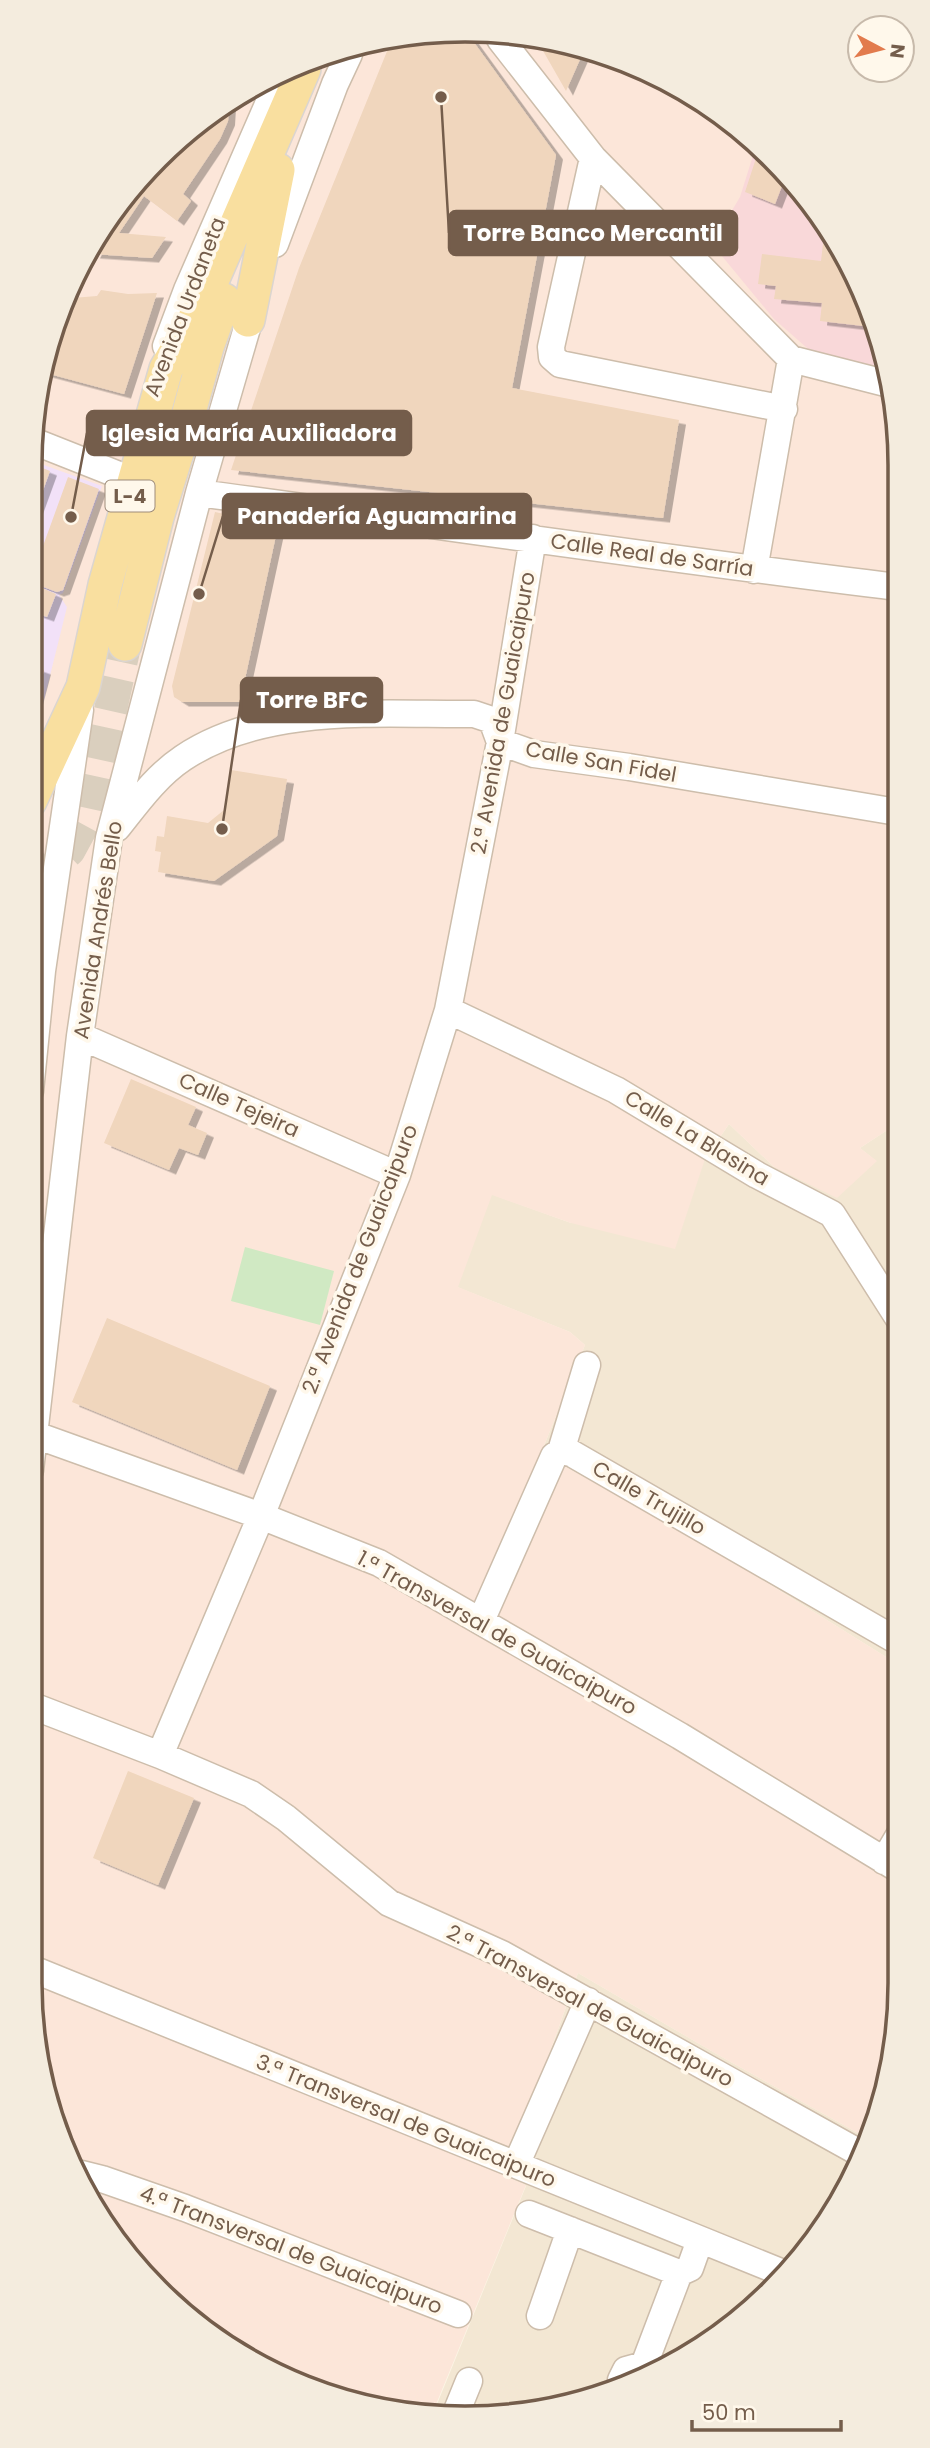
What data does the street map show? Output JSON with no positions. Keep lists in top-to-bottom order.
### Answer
{
  "streets": {
    "main road": ["L-4"],
    "street": [
      "Avenida Urdaneta",
      "Calle Real de Sarría",
      "2.ª Avenida de Guaicaipuro",
      "Calle San Fidel",
      "Avenida Andrés Bello",
      "Calle Tejeira",
      "Calle La Blasina",
      "Calle Trujillo",
      "1.ª Transversal de Guaicaipuro",
      "2.ª Transversal de Guaicaipuro",
      "3.ª Transversal de Guaicaipuro",
      "4.ª Transversal de Guaicaipuro"
    ]
  },
  "crossings": [
    ["Avenida Urdaneta", "L-4"],
    ["L-4", "Avenida Andrés Bello"],
    ["Calle Real de Sarría", "2.ª Avenida de Guaicaipuro"],
    ["Calle Real de Sarría", "Avenida Andrés Bello"],
    ["2.ª Avenida de Guaicaipuro", "Calle San Fidel"],
    ["2.ª Avenida de Guaicaipuro", "Calle Tejeira"],
    ["2.ª Avenida de Guaicaipuro", "Calle La Blasina"],
    ["2.ª Avenida de Guaicaipuro", "1.ª Transversal de Guaicaipuro"],
    ["2.ª Avenida de Guaicaipuro", "2.ª Transversal de Guaicaipuro"],
    ["Calle San Fidel", "Avenida Andrés Bello"],
    ["Avenida Andrés Bello", "Calle Tejeira"]
  ],
  "places": [
    "Torre Banco Mercantil",
    "Iglesia María Auxiliadora",
    "Panadería Aguamarina",
    "Torre BFC"
  ],
  "scale_bar": "50 m",
  "north": "right"
}
